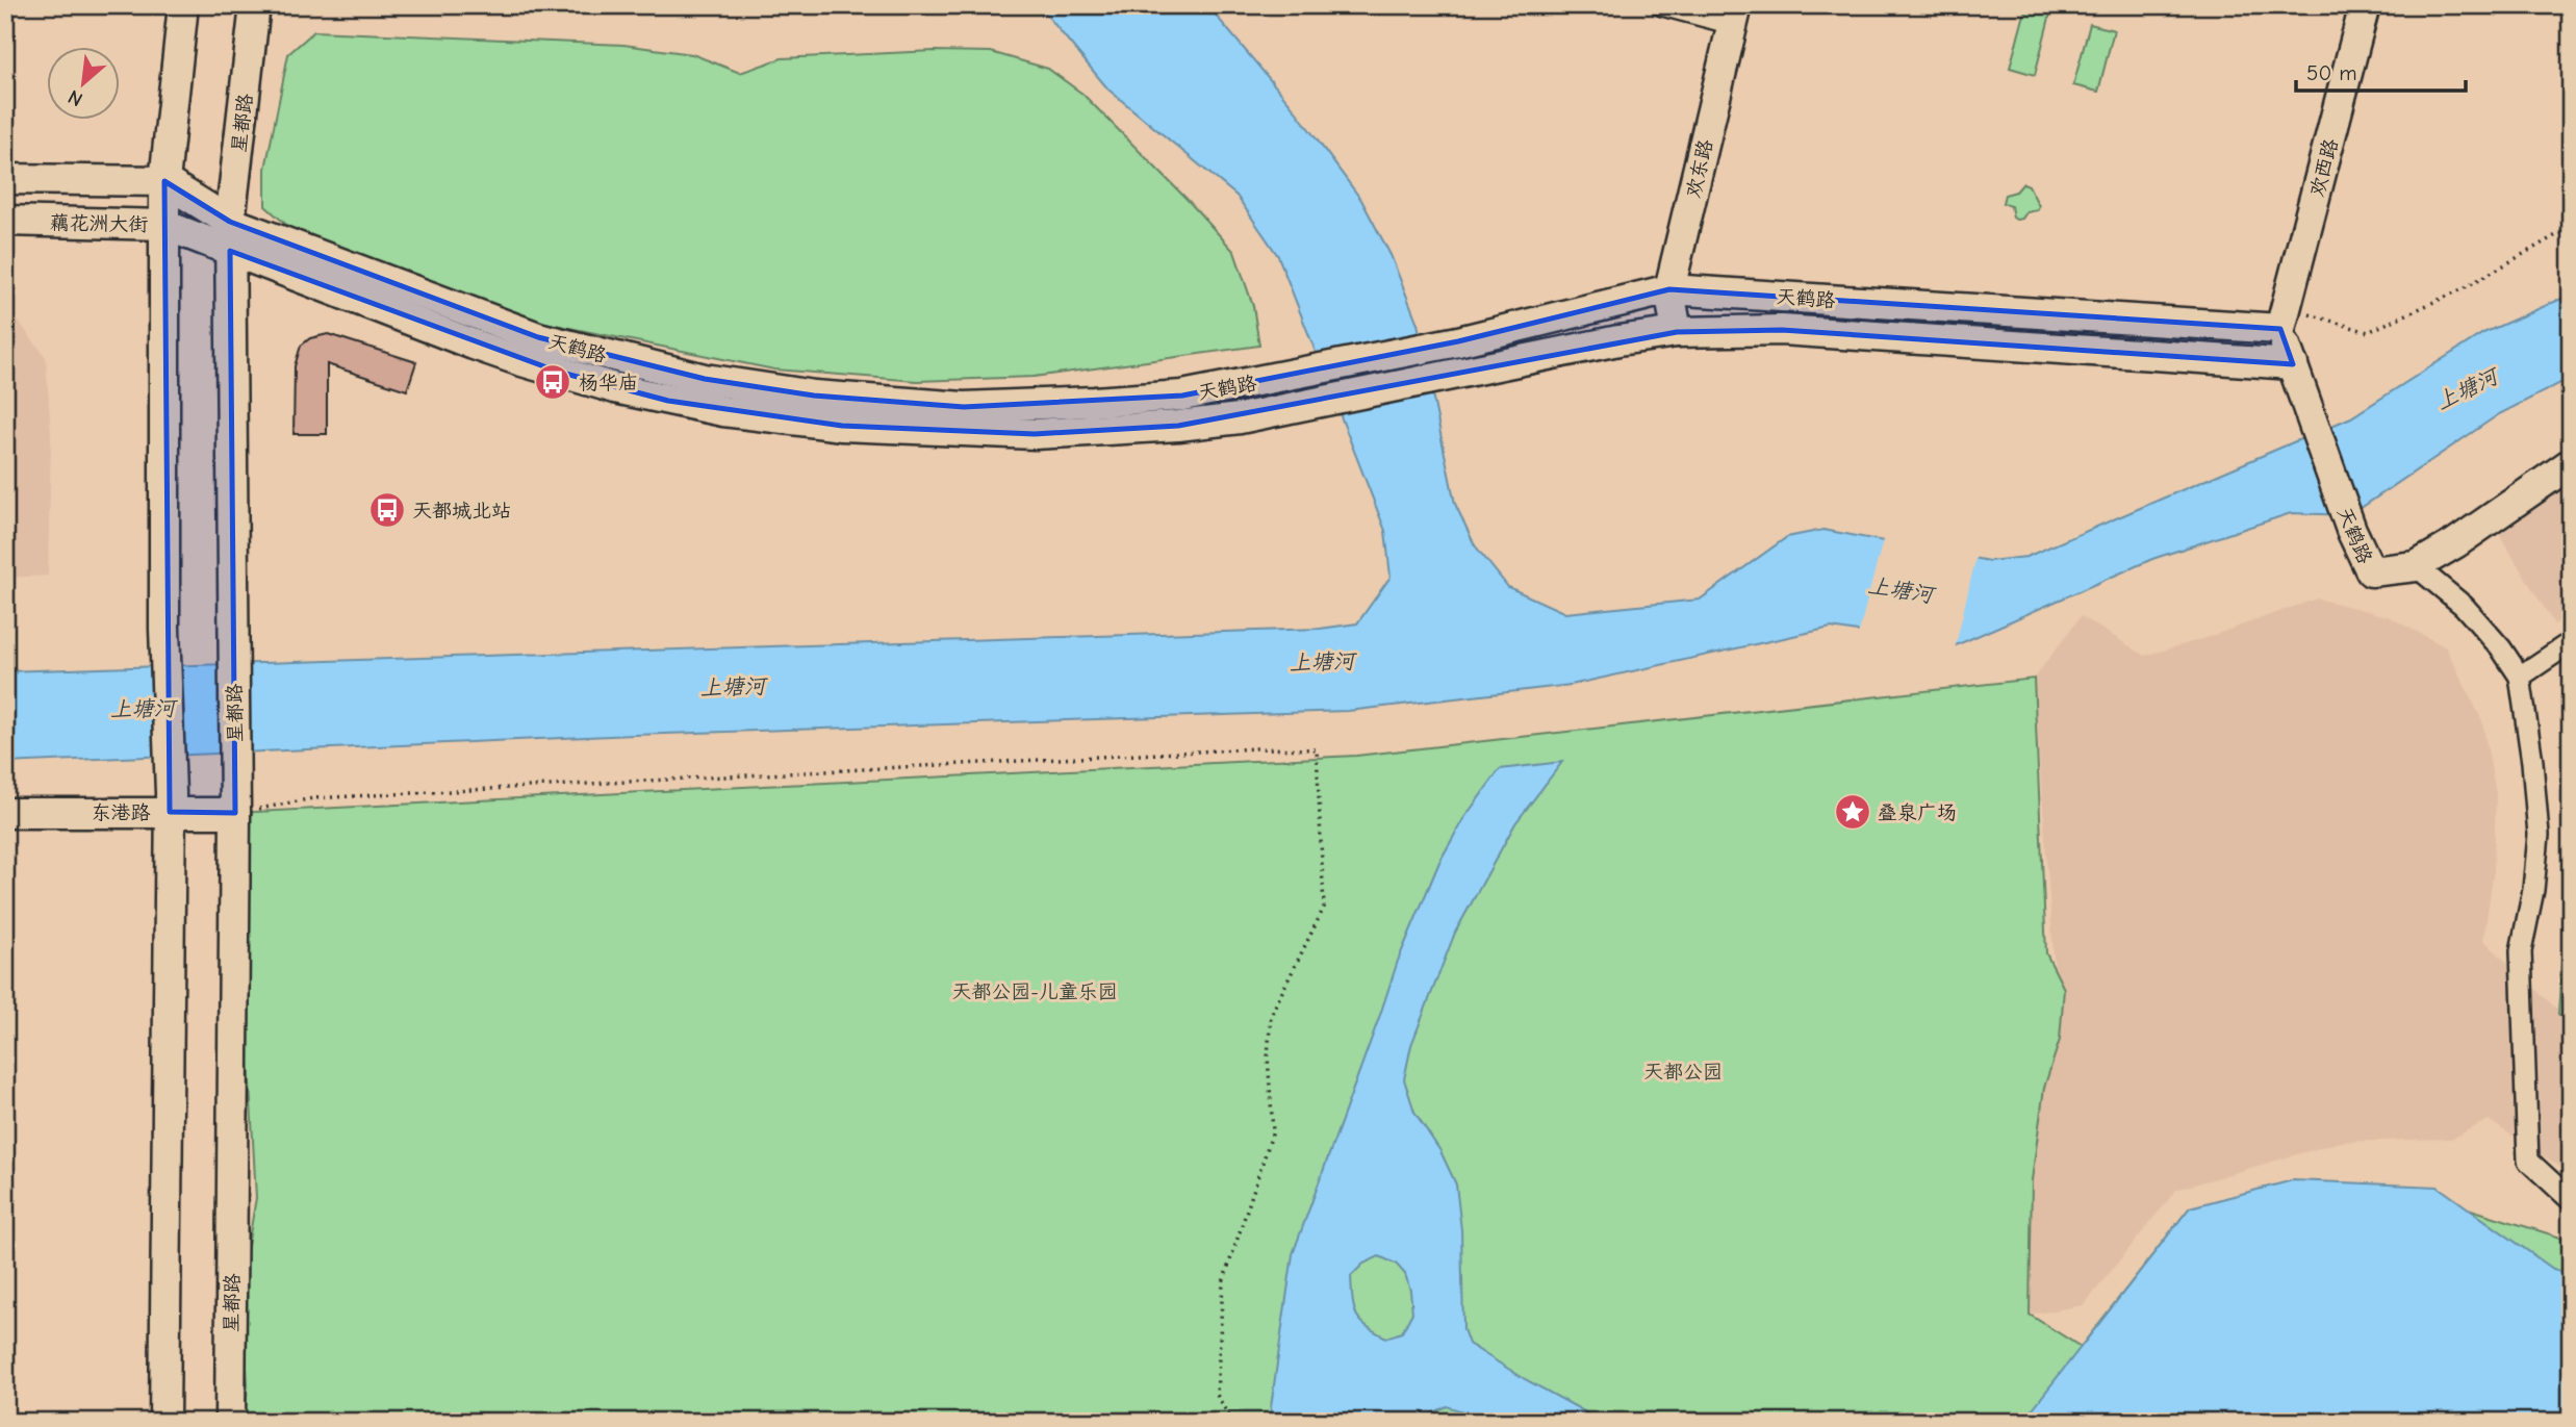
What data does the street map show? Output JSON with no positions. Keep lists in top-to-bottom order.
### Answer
{
  "streets": {
    "main road": [
      "星都路",
      "欢西路",
      "欢东路",
      "藕花洲大街",
      "天鹤路",
      "东港路"
    ]
  },
  "crossings": [
    ["星都路", "藕花洲大街"],
    ["星都路", "天鹤路"],
    ["星都路", "东港路"],
    ["欢西路", "天鹤路"],
    ["欢东路", "天鹤路"],
    ["藕花洲大街", "天鹤路"]
  ],
  "water": ["上塘河"],
  "parks": ["天都公园-儿童乐园", "天都公园"],
  "places": {
    "bus stop": ["杨华庙", "天都城北站"],
    "place": ["叠泉广场"]
  },
  "scale_bar": "50 m",
  "north": "bottom left"
}
